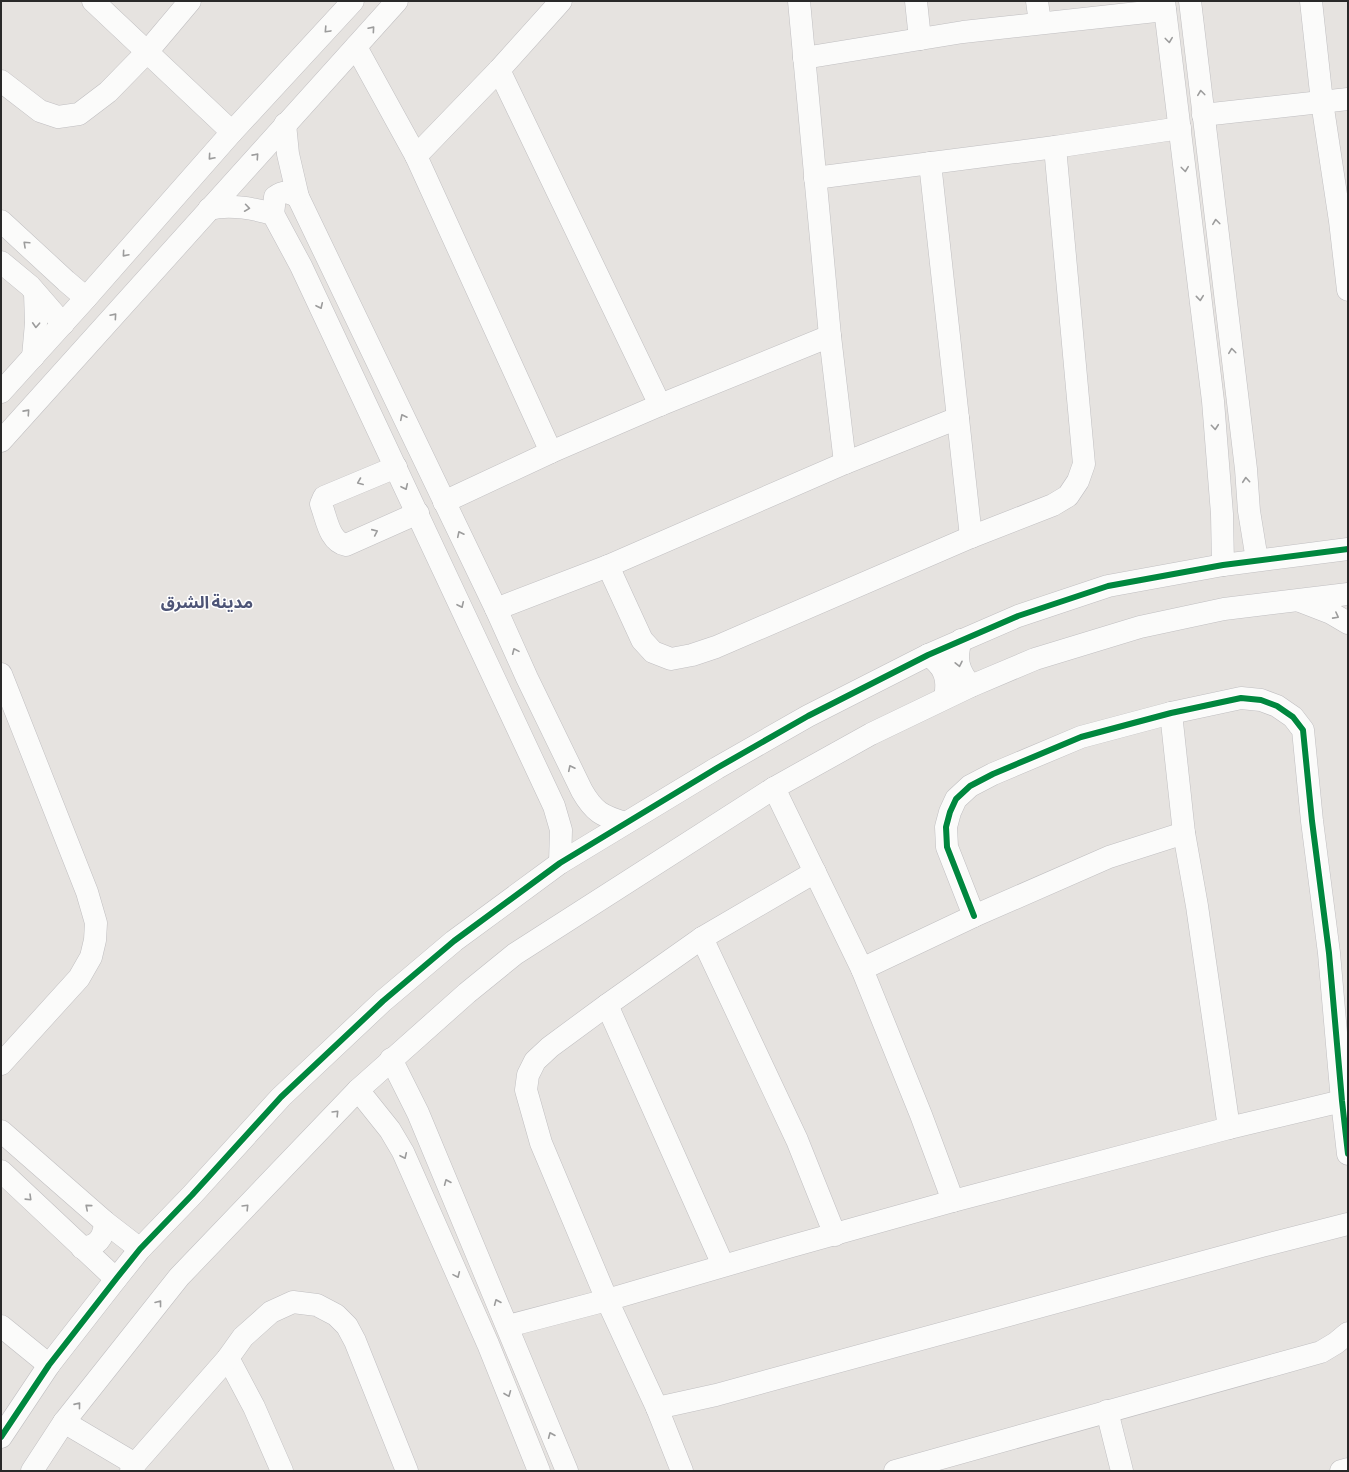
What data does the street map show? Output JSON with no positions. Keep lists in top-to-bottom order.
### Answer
{
  "districts": ["مدينة الشرق"]
}
